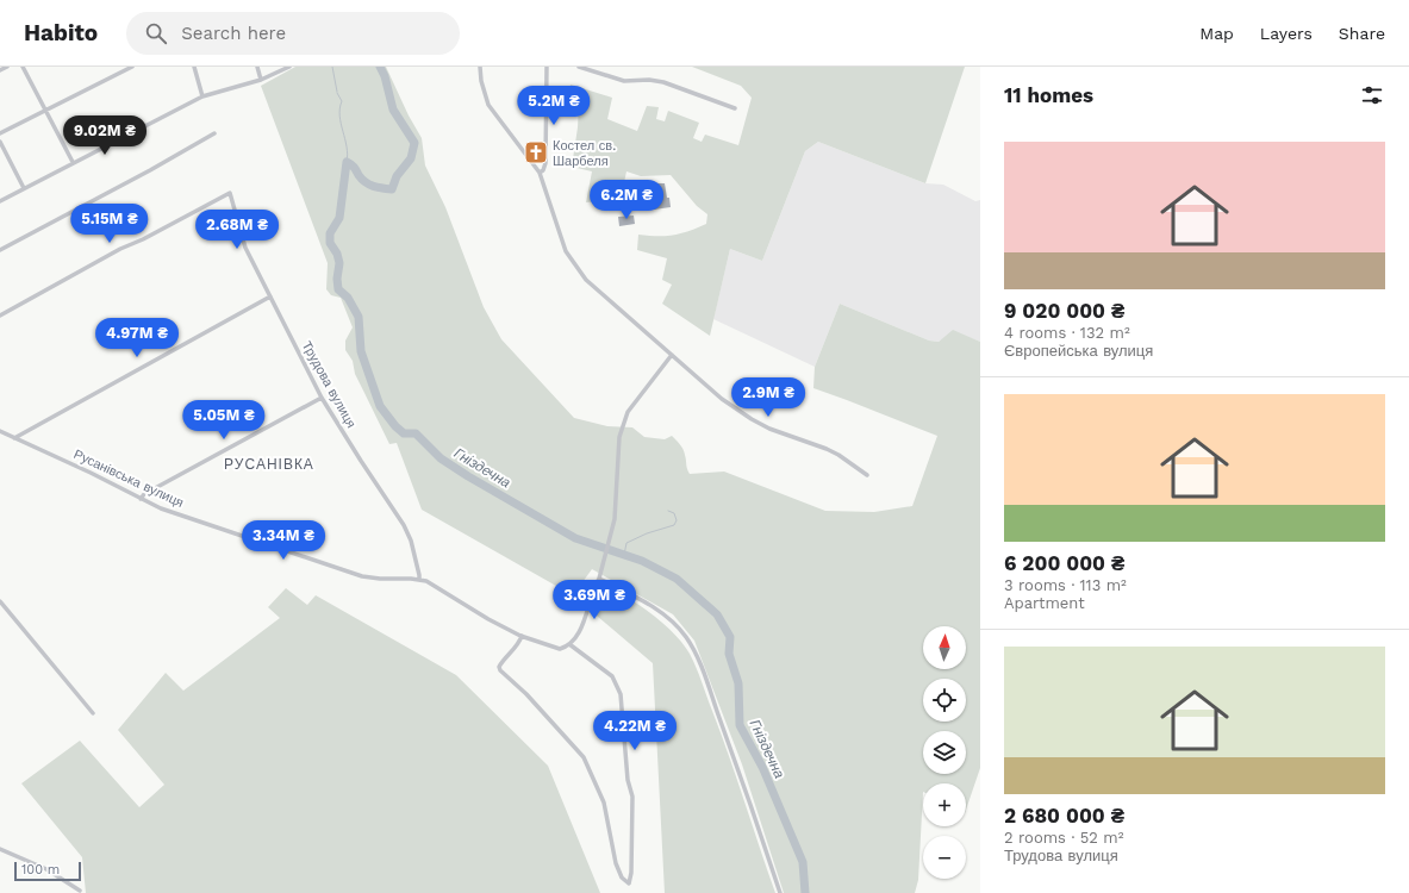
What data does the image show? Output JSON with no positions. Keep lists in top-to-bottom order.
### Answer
{
  "streets": {
    "street": ["Трудова вулиця", "Русанівська вулиця"]
  },
  "crossings": [
    ["Трудова вулиця", "Русанівська вулиця"]
  ],
  "districts": ["РУСАНІВКА"],
  "water": ["Гніздечна"],
  "places": {
    "church": ["Костел св. Шарбеля"]
  },
  "scale_bar": "100 m",
  "north": "top",
  "page": {
    "header": "Habito",
    "search": "Search here",
    "nav": ["Map", "Layers", "Share"],
    "heading": "11 homes",
    "price": [
      "5.2M ₴",
      "9.02M ₴",
      "6.2M ₴",
      "5.15M ₴",
      "2.68M ₴",
      "4.97M ₴",
      "2.9M ₴",
      "5.05M ₴",
      "3.34M ₴",
      "3.69M ₴",
      "4.22M ₴"
    ],
    "list": [
      {
        "name": "9 020 000 ₴",
        "note": "4 rooms · 132 m² · Європейська вулиця"
      },
      {
        "name": "6 200 000 ₴",
        "note": "3 rooms · 113 m² · Apartment"
      },
      {
        "name": "2 680 000 ₴",
        "note": "2 rooms · 52 m² · Трудова вулиця"
      }
    ],
    "map_buttons": ["+", "−"],
    "scale": "100 m"
  }
}
